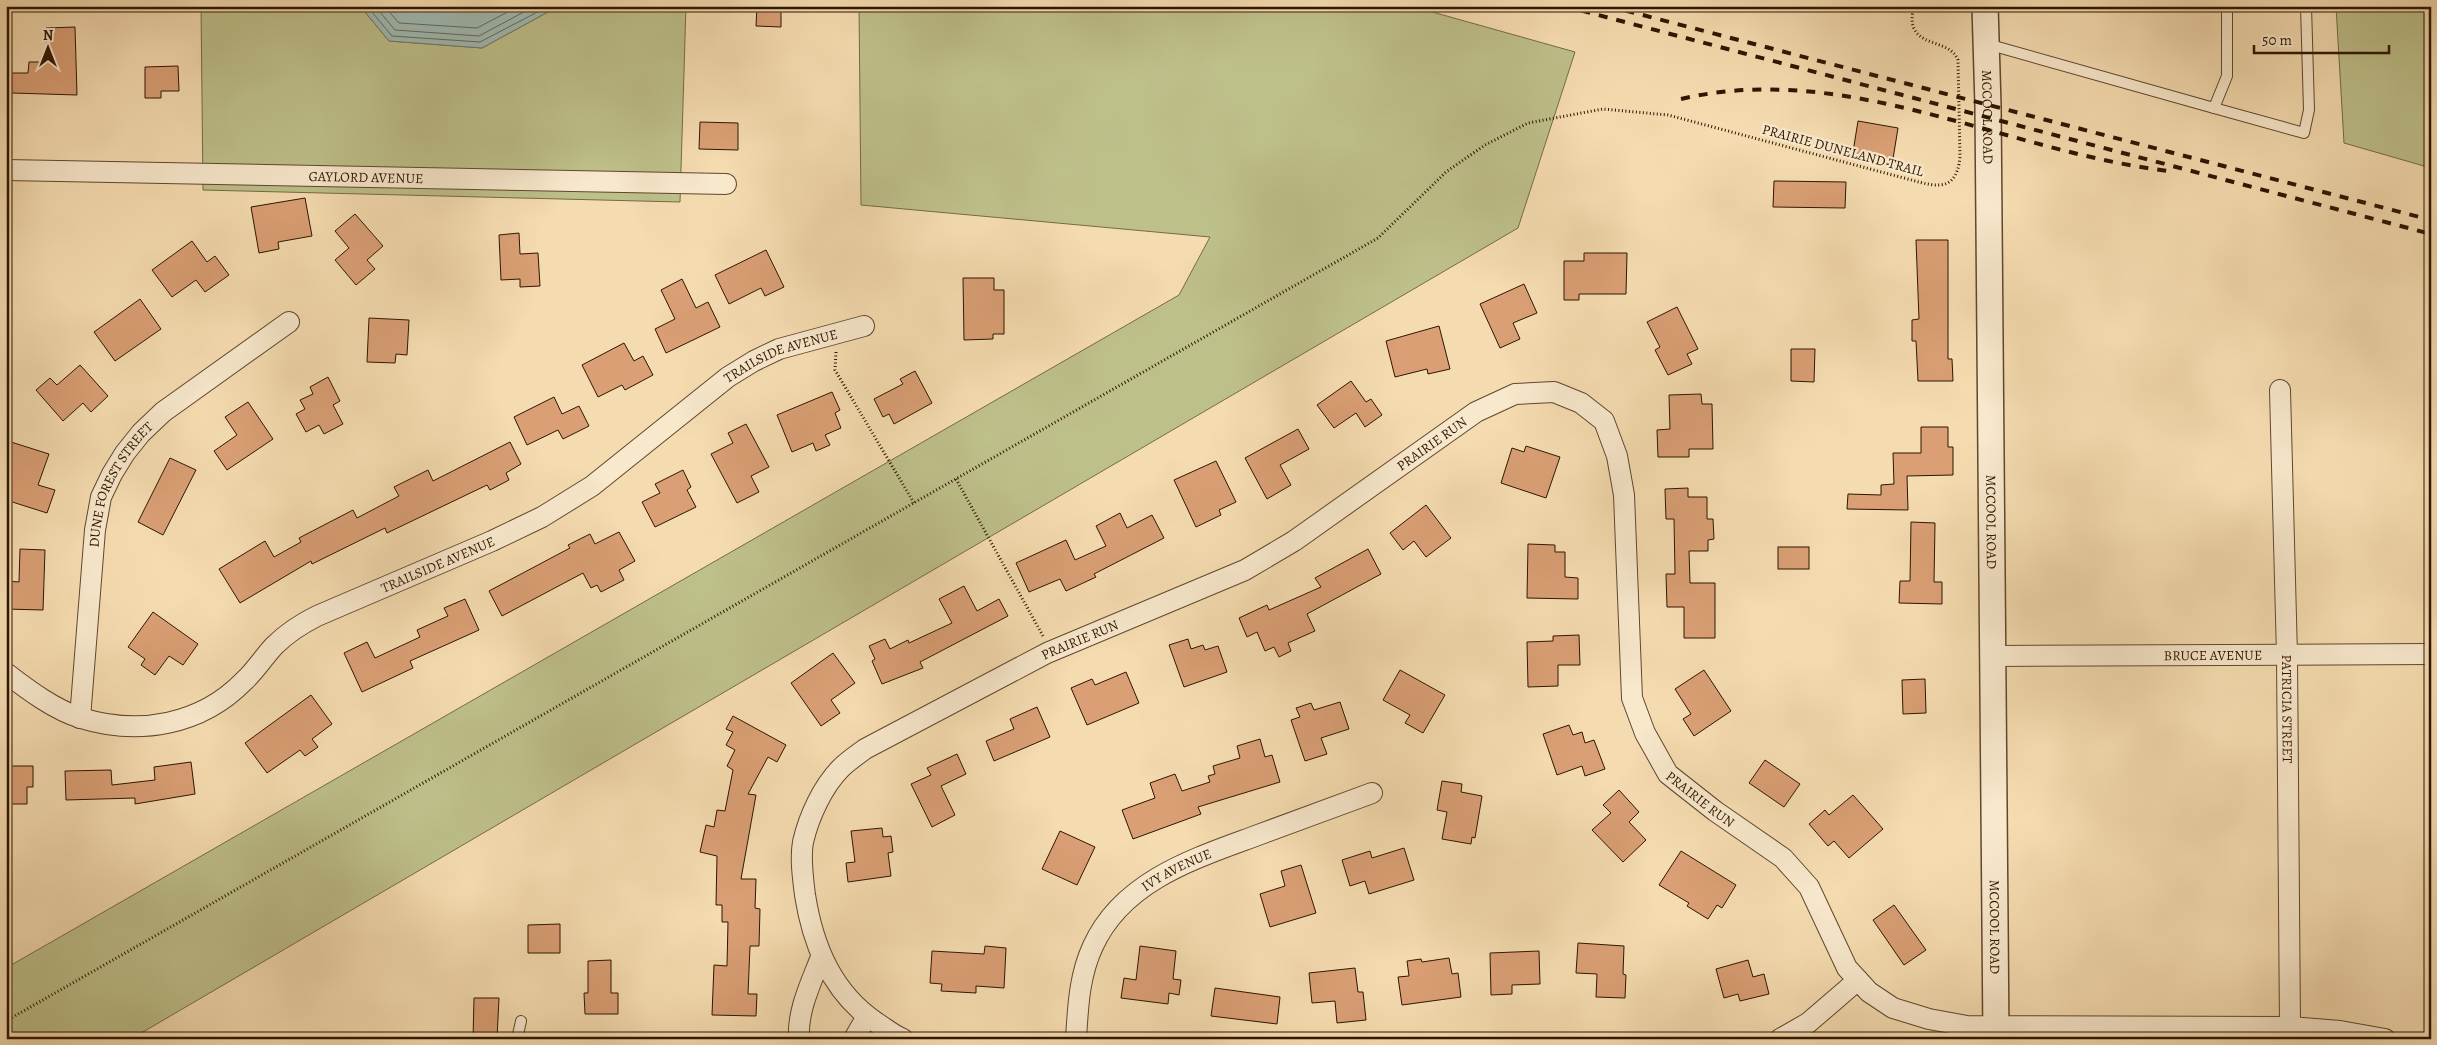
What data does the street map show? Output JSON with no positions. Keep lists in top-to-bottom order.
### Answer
{
  "streets": {
    "street": [
      "MCCOOL ROAD",
      "GAYLORD AVENUE",
      "TRAILSIDE AVENUE",
      "PRAIRIE RUN",
      "DUNE FOREST STREET",
      "BRUCE AVENUE",
      "PATRICIA STREET",
      "IVY AVENUE"
    ],
    "path": ["PRAIRIE DUNELAND TRAIL"]
  },
  "crossings": [
    ["MCCOOL ROAD", "PRAIRIE RUN"],
    ["MCCOOL ROAD", "BRUCE AVENUE"],
    ["TRAILSIDE AVENUE", "DUNE FOREST STREET"],
    ["PRAIRIE RUN", "PATRICIA STREET"],
    ["BRUCE AVENUE", "PATRICIA STREET"]
  ],
  "scale_bar": "50 m",
  "north": "top"
}
